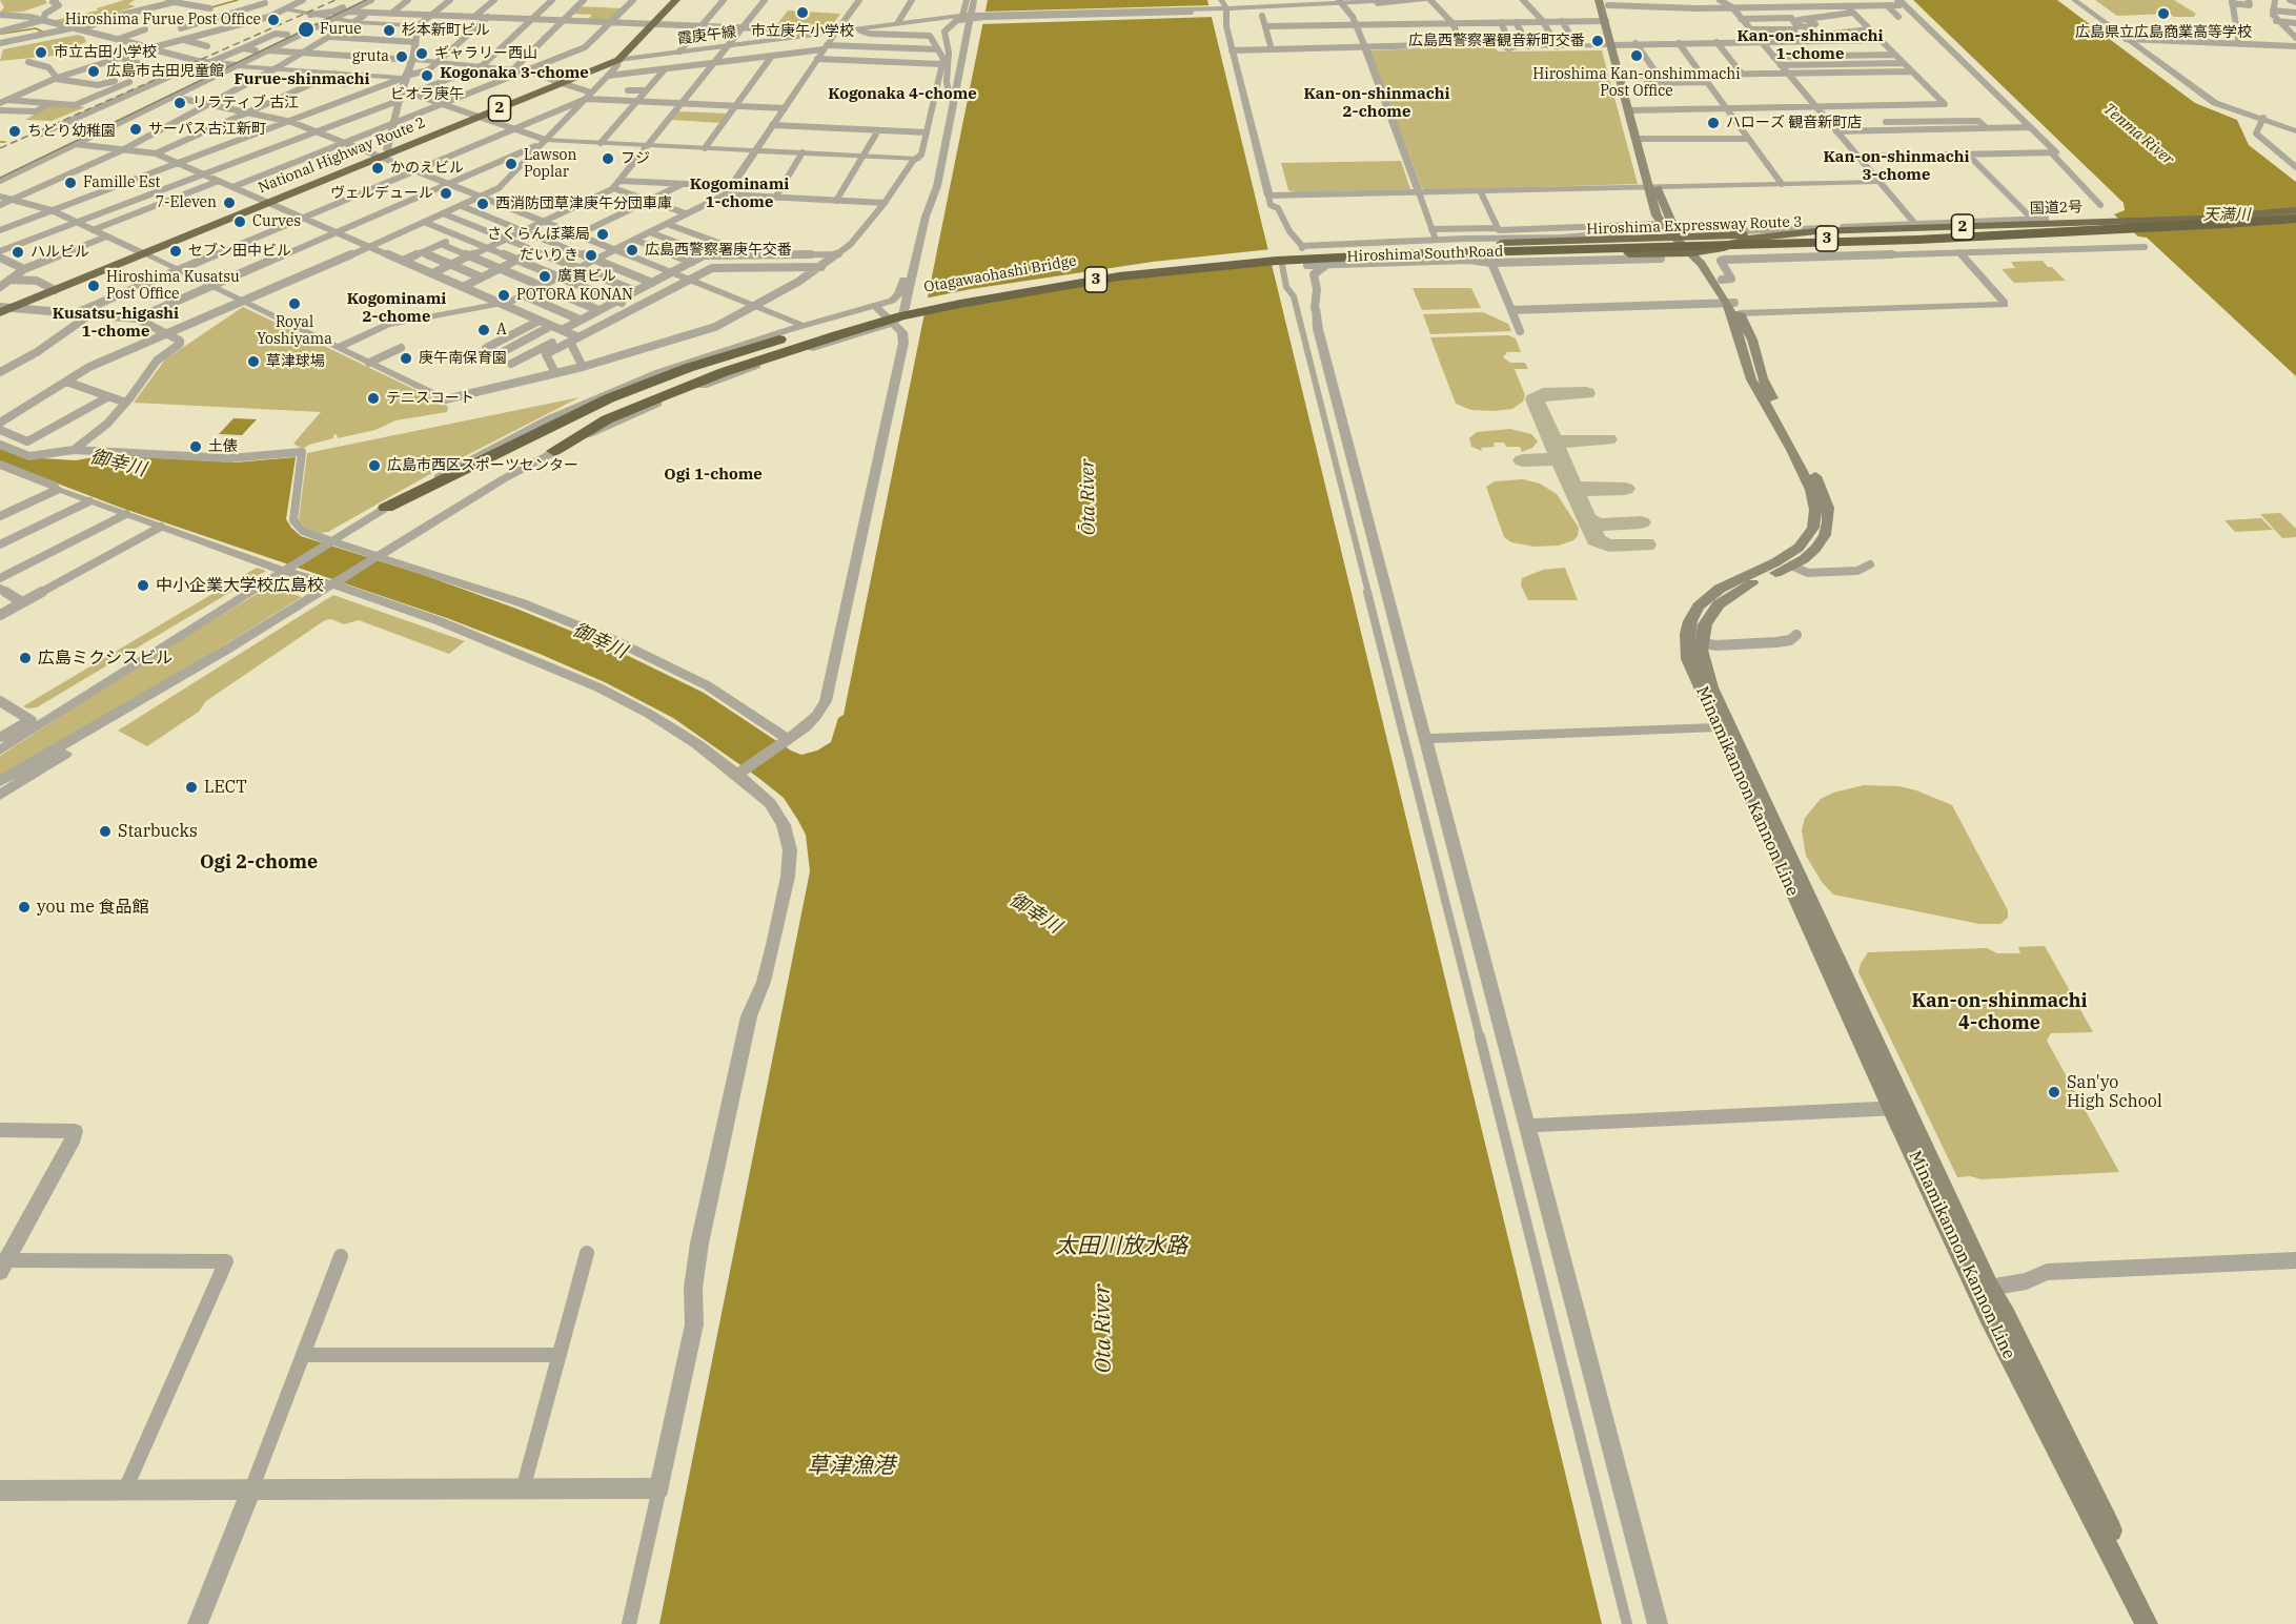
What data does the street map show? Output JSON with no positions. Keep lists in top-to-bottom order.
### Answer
{
  "streets": {
    "highway": [
      "2",
      "National Highway Route 2",
      "国道2号",
      "Hiroshima Expressway Route 3",
      "3",
      "Hiroshima South Road",
      "Otagawaohashi Bridge"
    ],
    "main road": ["Minamikannon Kannon Line"],
    "street": ["霞庚午線"]
  },
  "crossings": [
    ["霞庚午線", "National Highway Route 2"],
    ["2", "国道2号"],
    ["2", "Minamikannon Kannon Line"],
    ["国道2号", "Minamikannon Kannon Line"],
    ["Hiroshima Expressway Route 3", "Hiroshima South Road"],
    ["3", "Otagawaohashi Bridge"],
    ["Hiroshima South Road", "Otagawaohashi Bridge"]
  ],
  "districts": [
    "Kan-on-shinmachi 1-chome",
    "Kogonaka 3-chome",
    "Furue-shinmachi",
    "Kogonaka 4-chome",
    "Kan-on-shinmachi 2-chome",
    "Kan-on-shinmachi 3-chome",
    "Kogominami 1-chome",
    "Kogominami 2-chome",
    "Kusatsu-higashi 1-chome",
    "Ogi 1-chome",
    "Ogi 2-chome",
    "Kan-on-shinmachi 4-chome"
  ],
  "water": [
    "Tenma River",
    "天満川",
    "御幸川",
    "Ōta River",
    "太田川放水路",
    "Ota River",
    "草津漁港"
  ],
  "places": [
    "市立庚午小学校",
    "広島県立広島商業高等学校",
    "Hiroshima Furue Post Office",
    "Furue",
    "杉本新町ビル",
    "広島西警察署観音新町交番",
    "市立古田小学校",
    "ギャラリー西山",
    "Hiroshima Kan-onshimmachi Post Office",
    "gruta",
    "広島市古田児童館",
    "ビオラ庚午",
    "リラティブ 古江",
    "ハローズ 観音新町店",
    "サーパス古江新町",
    "ちどり幼稚園",
    "フジ",
    "Lawson Poplar",
    "かのえビル",
    "Famille Est",
    "ヴェルデュール",
    "7-Eleven",
    "西消防団草津庚午分団車庫",
    "Curves",
    "さくらんぼ薬局",
    "広島西警察署庚午交番",
    "セブン田中ビル",
    "ハルビル",
    "だいりき",
    "廣貫ビル",
    "Hiroshima Kusatsu Post Office",
    "POTORA KONAN",
    "Royal Yoshiyama",
    "A",
    "庚午南保育園",
    "草津球場",
    "テニスコート",
    "土俵",
    "広島市西区スポーツセンター",
    "中小企業大学校広島校",
    "広島ミクシスビル",
    "LECT",
    "Starbucks",
    "you me 食品館",
    "San'yo High School"
  ]
}
